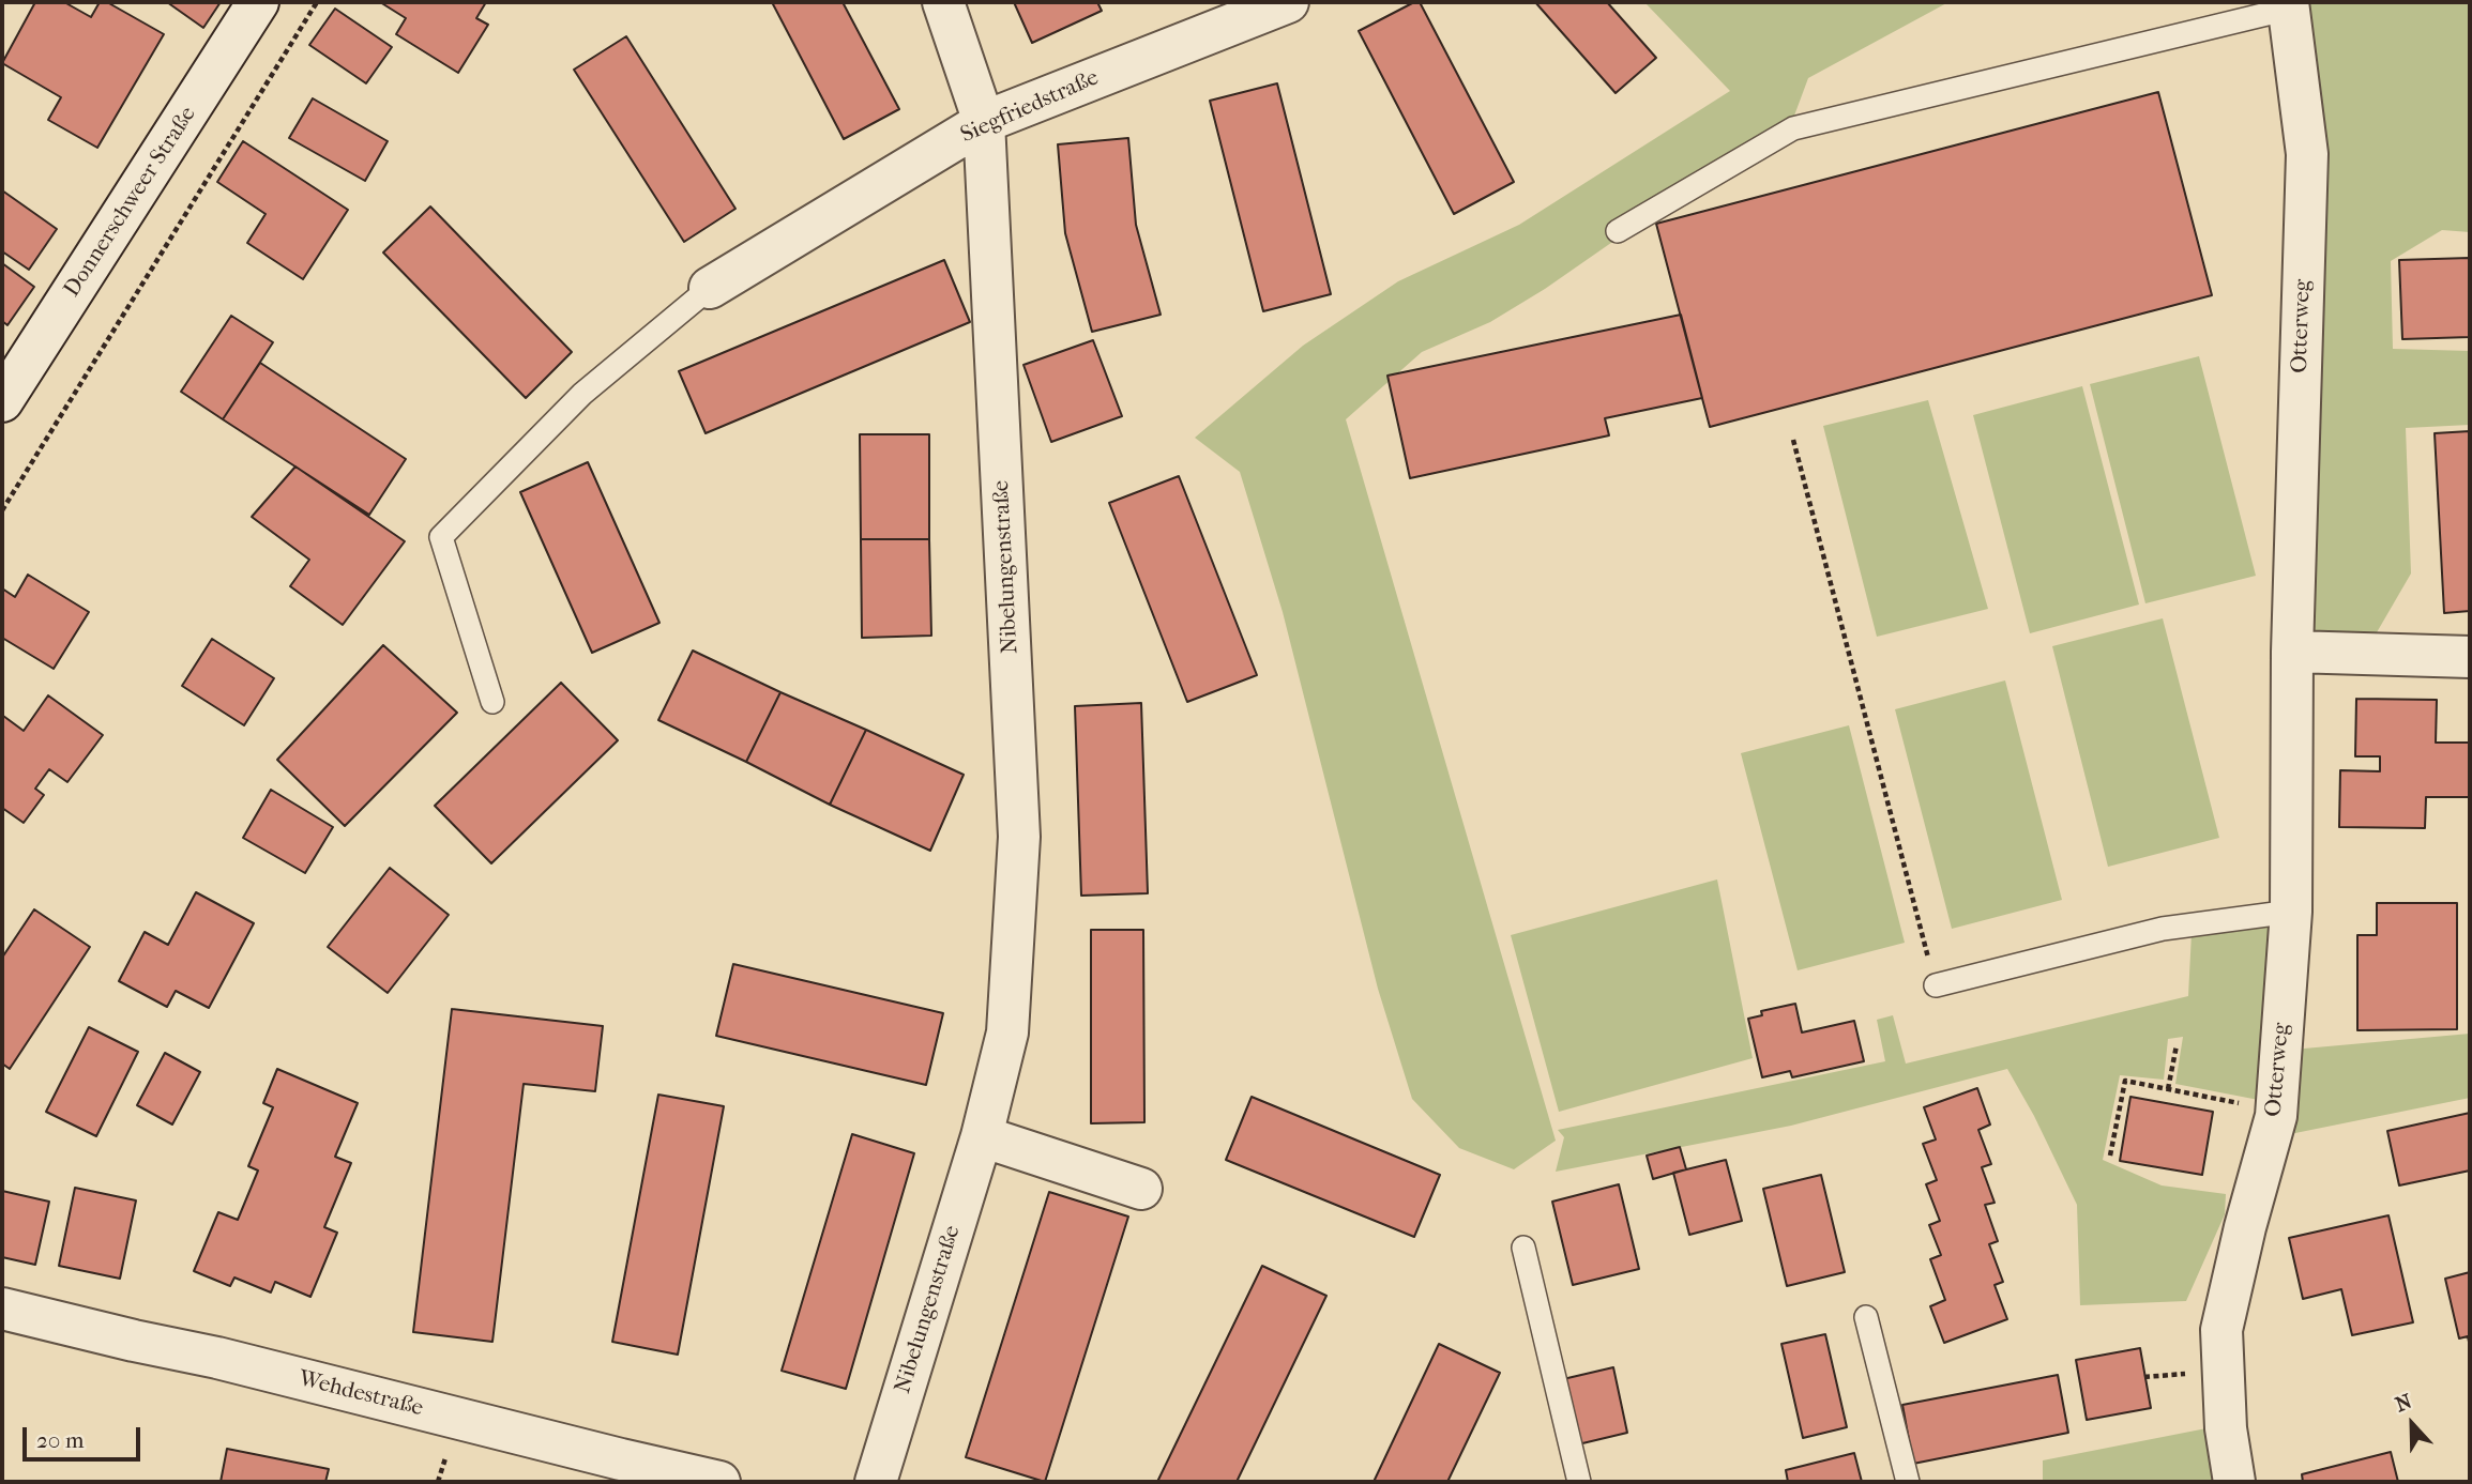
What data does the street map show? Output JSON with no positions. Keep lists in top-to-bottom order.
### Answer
{
  "streets": {
    "street": [
      "Siegfriedstraße",
      "Donnerschweer Straße",
      "Otterweg",
      "Nibelungenstraße",
      "Wehdestraße"
    ]
  },
  "crossings": [
    ["Siegfriedstraße", "Nibelungenstraße"]
  ],
  "scale_bar": "20 m",
  "north": "top"
}
